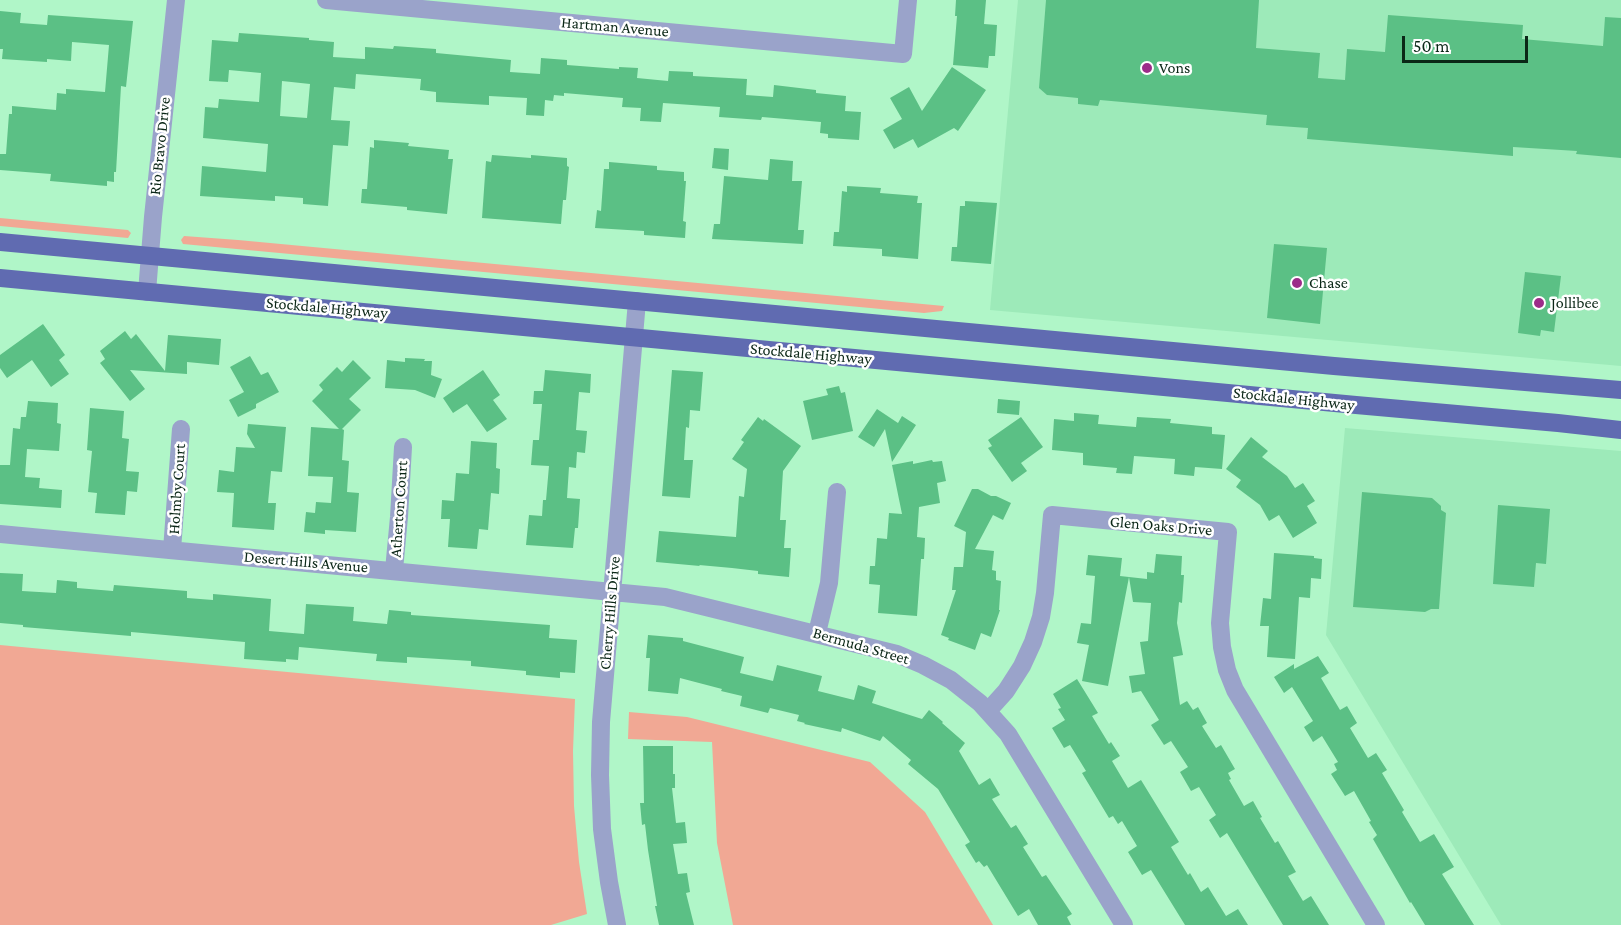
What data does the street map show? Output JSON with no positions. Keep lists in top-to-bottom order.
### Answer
{
  "streets": {
    "main road": ["Stockdale Highway"],
    "street": [
      "Hartman Avenue",
      "Rio Bravo Drive",
      "Holmby Court",
      "Atherton Court",
      "Glen Oaks Drive",
      "Desert Hills Avenue",
      "Cherry Hills Drive",
      "Bermuda Street"
    ]
  },
  "crossings": [
    ["Rio Bravo Drive", "Stockdale Highway"],
    ["Stockdale Highway", "Cherry Hills Drive"],
    ["Holmby Court", "Desert Hills Avenue"],
    ["Atherton Court", "Desert Hills Avenue"],
    ["Glen Oaks Drive", "Bermuda Street"],
    ["Desert Hills Avenue", "Cherry Hills Drive"],
    ["Desert Hills Avenue", "Bermuda Street"],
    ["Cherry Hills Drive", "Bermuda Street"]
  ],
  "places": ["Vons", "Chase", "Jollibee"],
  "scale_bar": "50 m"
}
